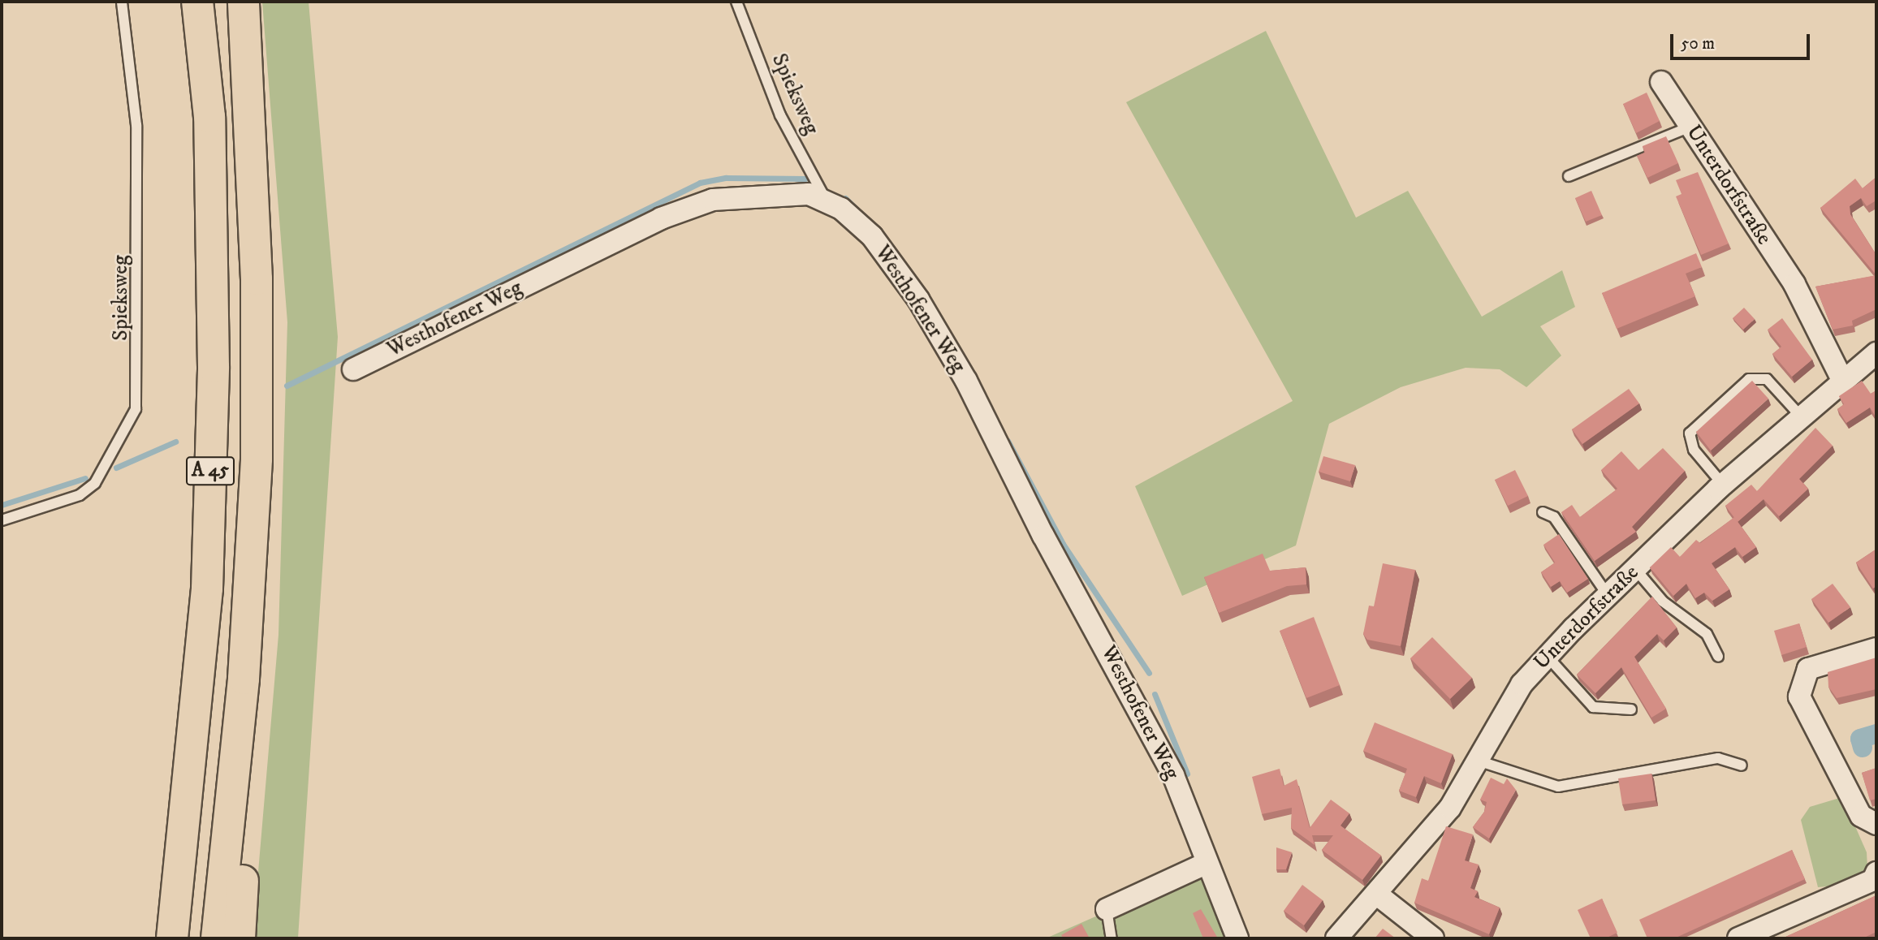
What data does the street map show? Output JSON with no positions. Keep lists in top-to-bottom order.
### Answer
{
  "streets": {
    "highway": ["A 45"],
    "street": ["Unterdorfstraße", "Westhofener Weg"],
    "lane": ["Spieksweg"]
  },
  "crossings": [
    ["Spieksweg", "Westhofener Weg"]
  ],
  "scale_bar": "50 m"
}
